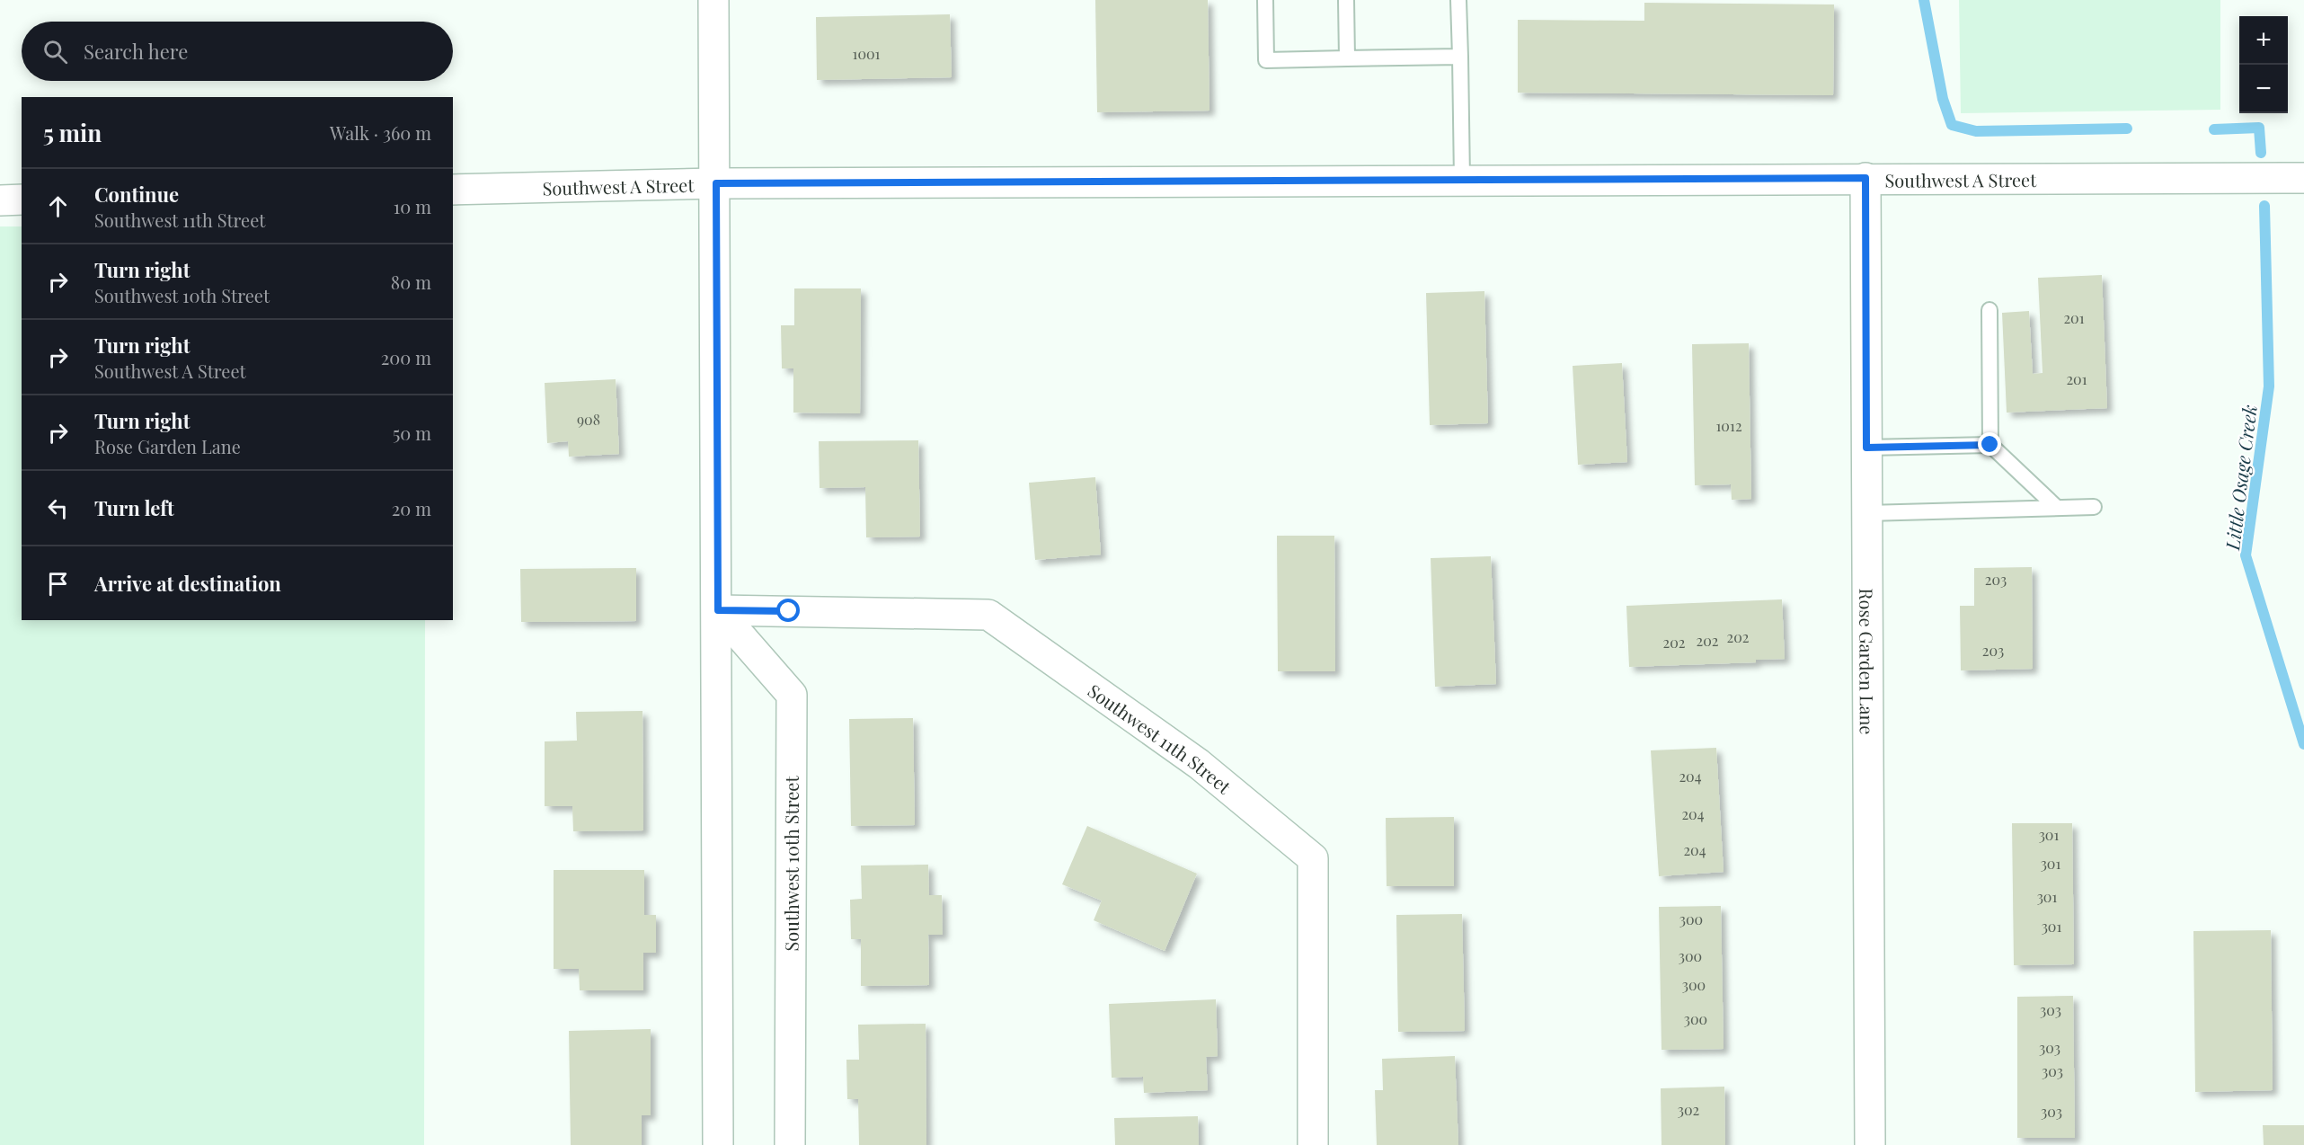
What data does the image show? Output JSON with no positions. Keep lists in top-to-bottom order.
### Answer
{
  "streets": {
    "street": [
      "Southwest A Street",
      "Rose Garden Lane",
      "Southwest 11th Street",
      "Southwest 10th Street"
    ]
  },
  "crossings": [
    ["Southwest A Street", "Rose Garden Lane"],
    ["Southwest 11th Street", "Southwest 10th Street"]
  ],
  "water": ["Little Osage Creek"],
  "house_numbers": [
    "1001",
    "201",
    "201",
    "908",
    "1012",
    "203",
    "202",
    "202",
    "202",
    "203",
    "204",
    "204",
    "301",
    "204",
    "301",
    "301",
    "300",
    "301",
    "300",
    "300",
    "303",
    "300",
    "303",
    "303",
    "302",
    "303"
  ],
  "page": {
    "map_buttons": ["+", "−"],
    "search": "Search here",
    "heading": ["5 min", "Walk · 360 m"],
    "list": [
      ["Continue", "Southwest 11th Street", "10 m"],
      ["Turn right", "Southwest 10th Street", "80 m"],
      ["Turn right", "Southwest A Street", "200 m"],
      ["Turn right", "Rose Garden Lane", "50 m"],
      ["Turn left", "20 m"],
      "Arrive at destination"
    ]
  }
}
